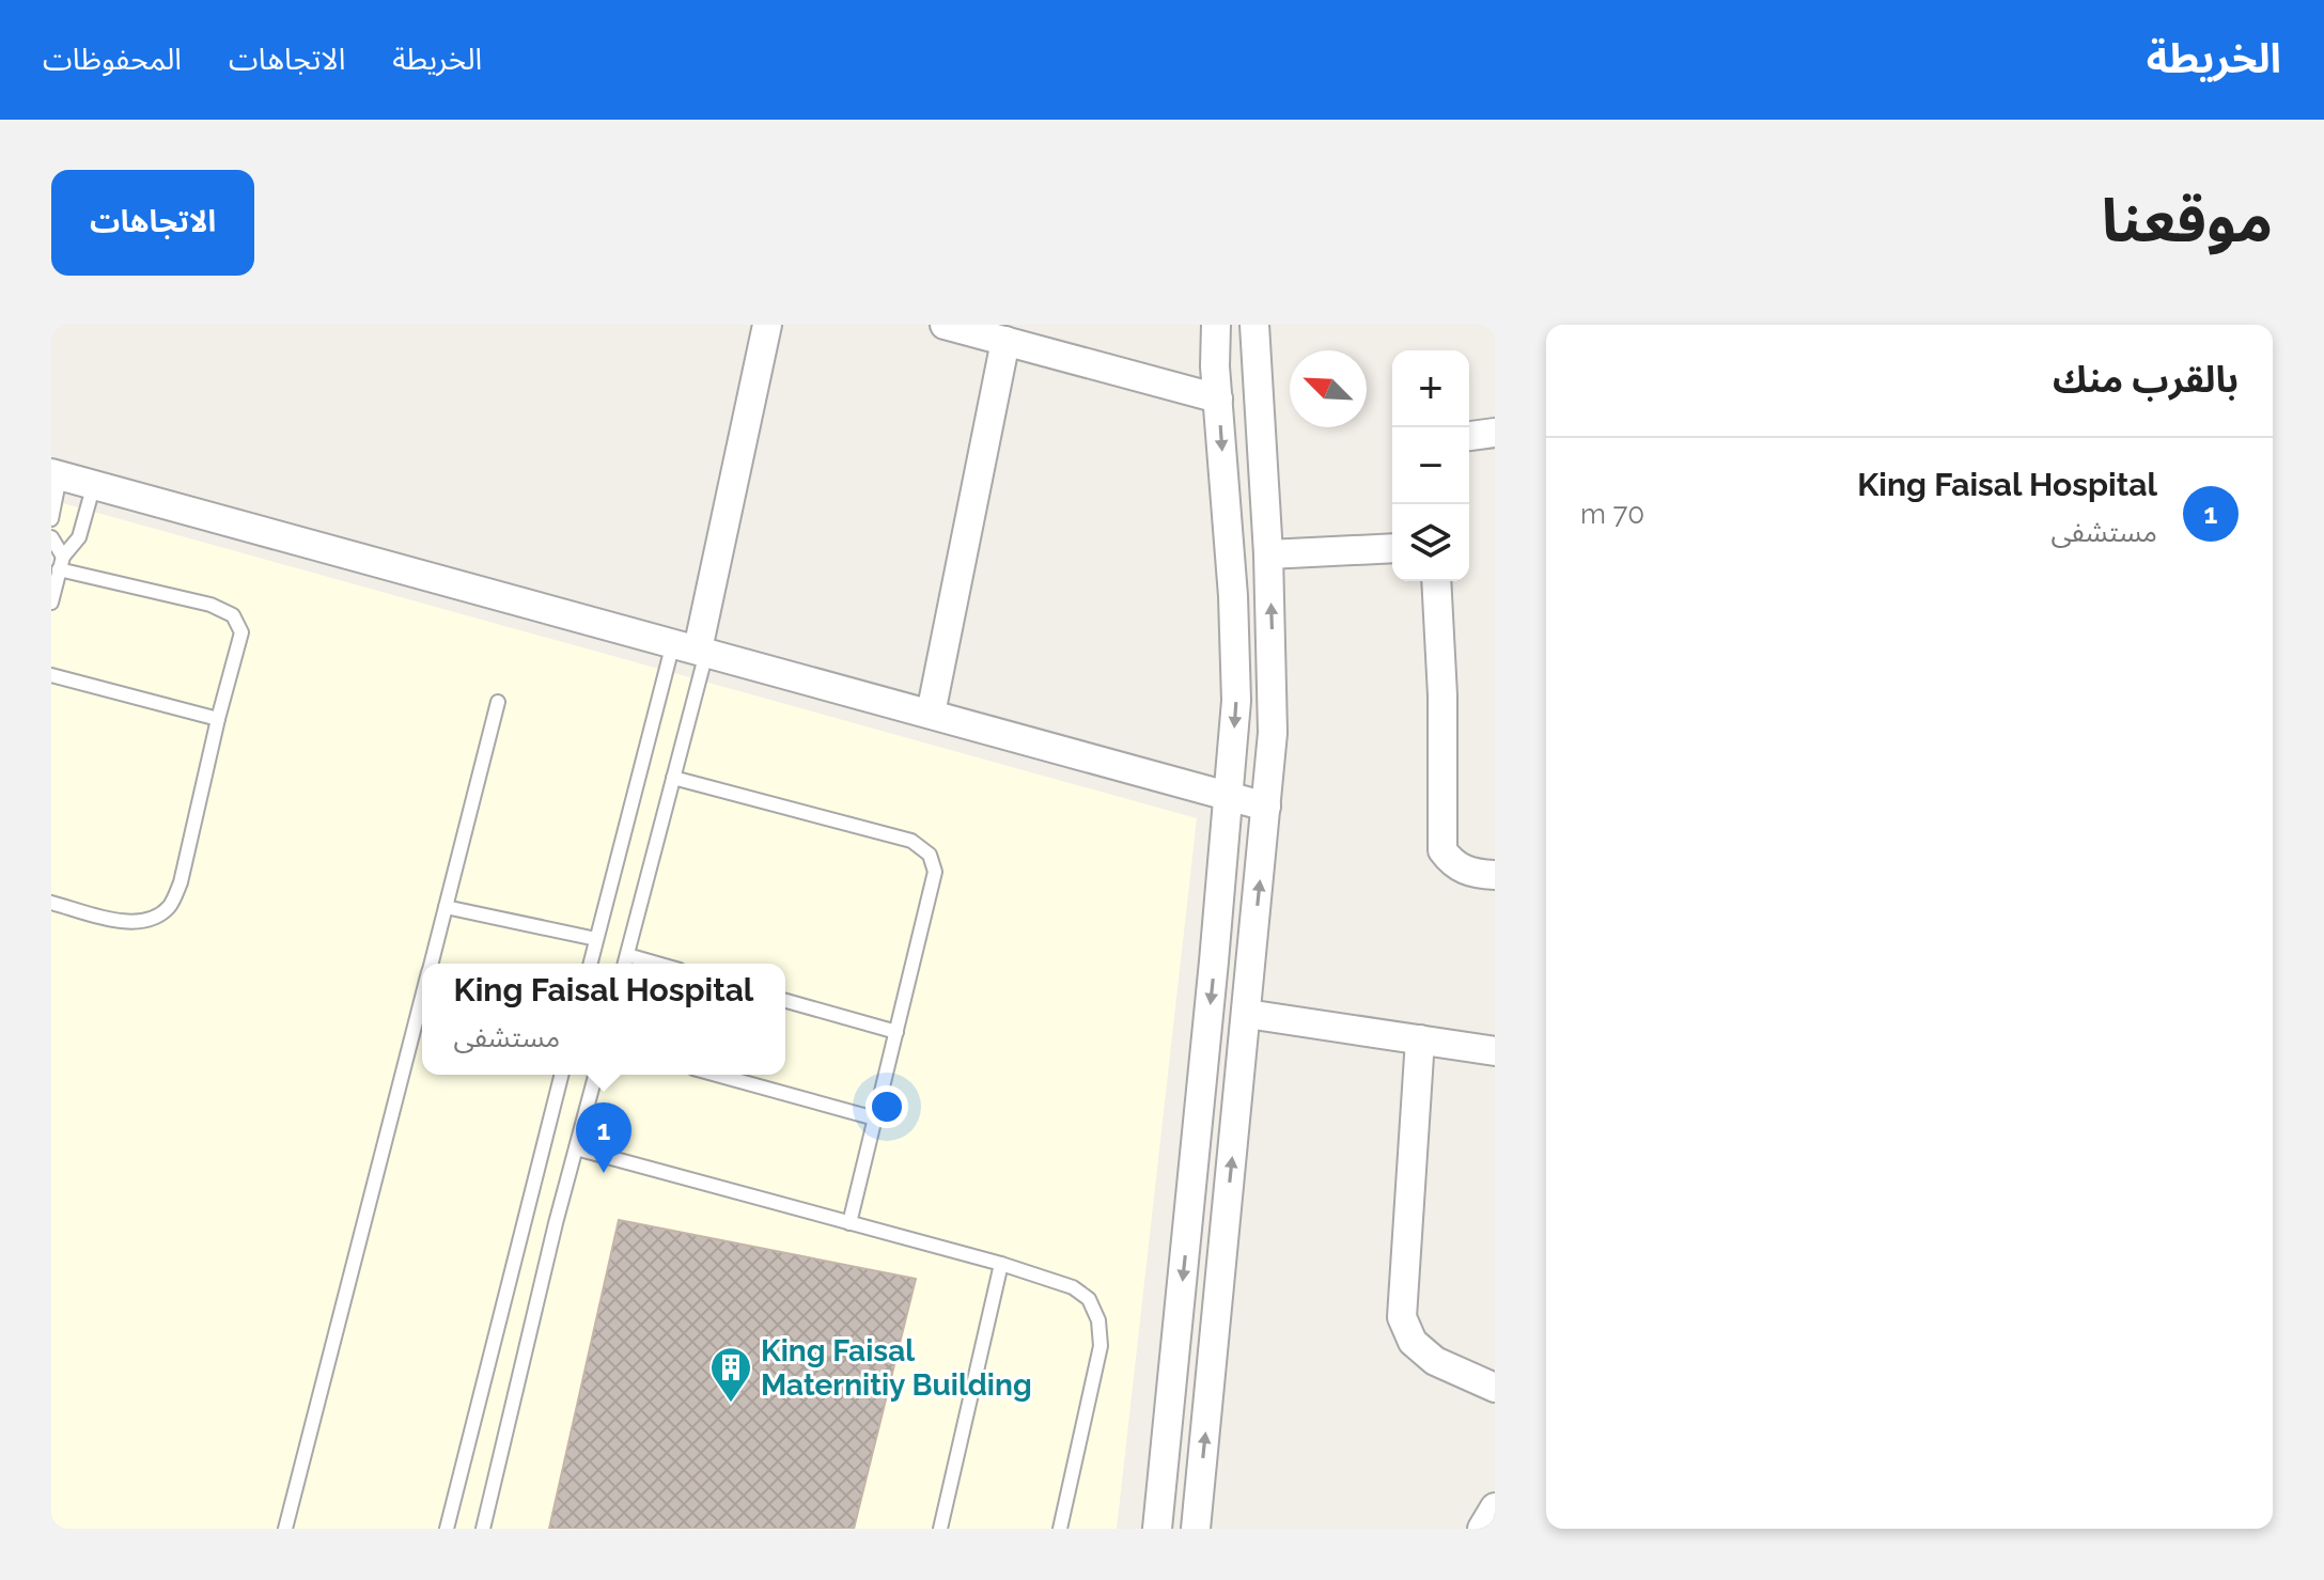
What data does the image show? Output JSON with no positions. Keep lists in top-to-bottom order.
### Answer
{
  "places": {
    "building": ["King Faisal Maternitiy Building"]
  },
  "north": "top left",
  "page": {
    "header": "الخريطة",
    "nav": ["الخريطة", "الاتجاهات", "المحفوظات"],
    "title": "موقعنا",
    "buttons": "الاتجاهات",
    "heading": "بالقرب منك",
    "map_buttons": ["+", "−"],
    "list": [
      {
        "mark": "1",
        "name": "King Faisal Hospital",
        "note": "مستشفى",
        "value": "70 m"
      }
    ],
    "popup": ["King Faisal Hospital", "مستشفى"],
    "pins": "1"
  }
}
